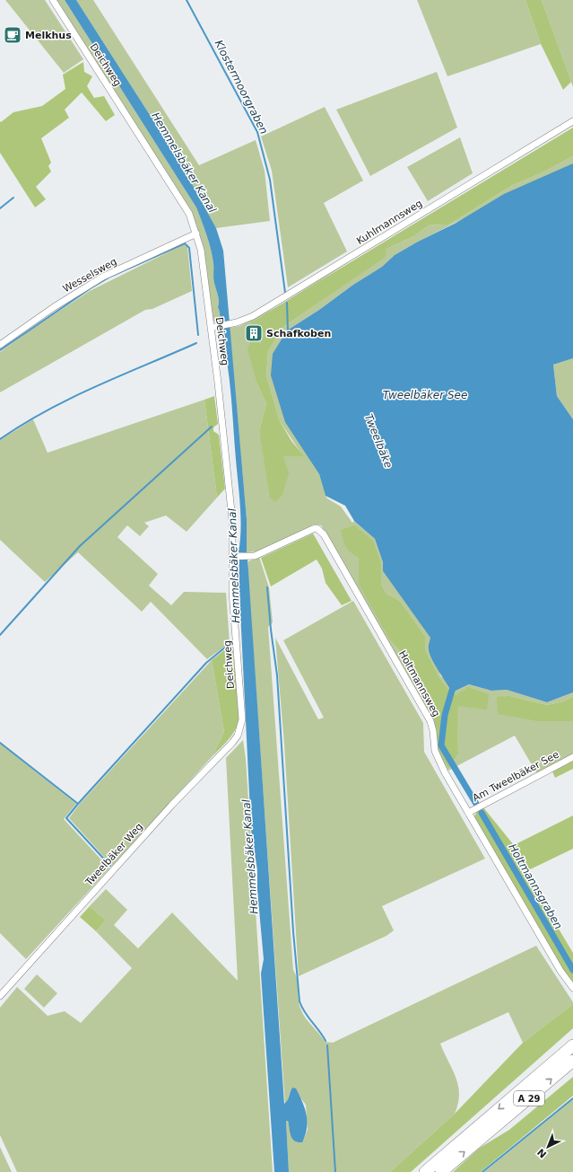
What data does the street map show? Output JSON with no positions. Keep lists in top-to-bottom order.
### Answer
{
  "streets": {
    "highway": ["A 29"],
    "street": [
      "Deichweg",
      "Kuhlmannsweg",
      "Wesselsweg",
      "Holtmannsweg",
      "Am Tweelbäker See",
      "Tweelbäker Weg"
    ]
  },
  "crossings": [
    ["Deichweg", "Kuhlmannsweg"],
    ["Deichweg", "Wesselsweg"],
    ["Deichweg", "Holtmannsweg"],
    ["Deichweg", "Tweelbäker Weg"],
    ["Holtmannsweg", "Am Tweelbäker See"]
  ],
  "water": [
    "Klostermoorgraben",
    "Hemmelsbäker Kanal",
    "Tweelbäker See",
    "Tweelbäke",
    "Holtmannsgraben"
  ],
  "places": {
    "cafe": ["Melkhus"],
    "building": ["Schafkoben"]
  },
  "north": "bottom left"
}
